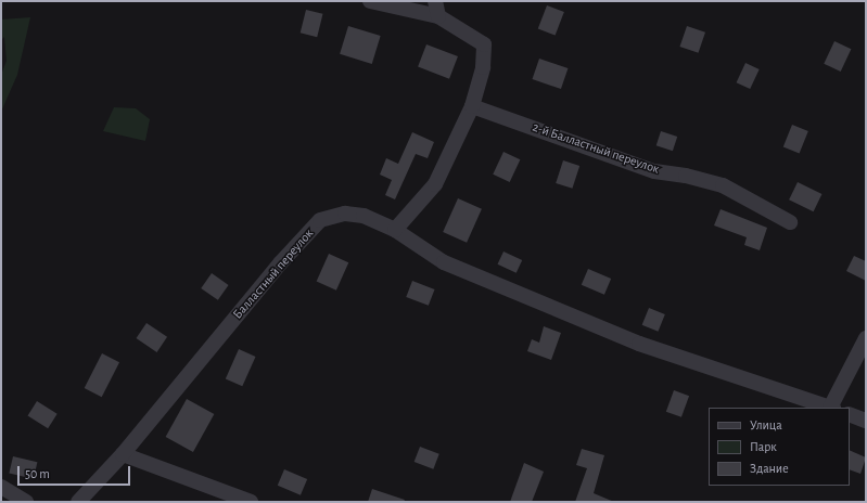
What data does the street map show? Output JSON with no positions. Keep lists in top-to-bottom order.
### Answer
{
  "streets": {
    "street": ["2-й Балластный переулок", "Балластный переулок"]
  },
  "legend": ["Улица", "Парк", "Здание"],
  "scale_bar": "50 m"
}
